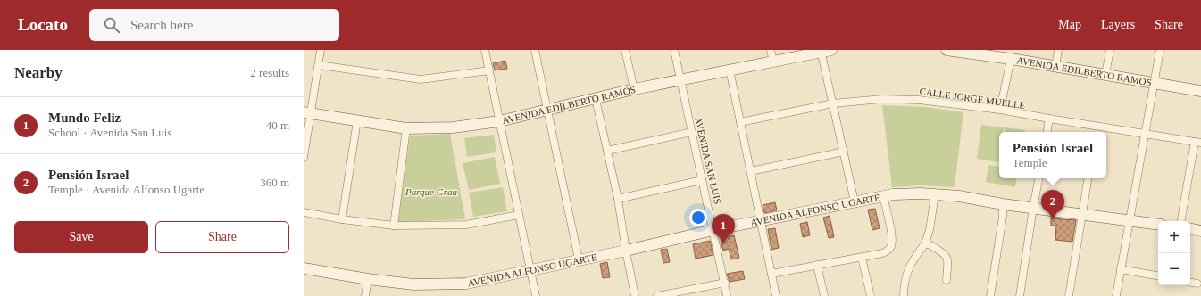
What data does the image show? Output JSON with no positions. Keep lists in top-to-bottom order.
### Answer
{
  "streets": {
    "street": [
      "AVENIDA EDILBERTO RAMOS",
      "CALLE JORGE MUELLE",
      "AVENIDA SAN LUIS",
      "AVENIDA ALFONSO UGARTE"
    ]
  },
  "crossings": [
    ["AVENIDA EDILBERTO RAMOS", "AVENIDA SAN LUIS"],
    ["AVENIDA SAN LUIS", "AVENIDA ALFONSO UGARTE"]
  ],
  "parks": ["Parque Grau"],
  "page": {
    "header": "Locato",
    "search": "Search here",
    "nav": ["Map", "Layers", "Share"],
    "heading": ["Nearby", "2 results"],
    "list": [
      {
        "mark": "1",
        "name": "Mundo Feliz",
        "note": "School · Avenida San Luis",
        "value": "40 m"
      },
      {
        "mark": "2",
        "name": "Pensión Israel",
        "note": "Temple · Avenida Alfonso Ugarte",
        "value": "360 m"
      }
    ],
    "popup": ["Pensión Israel", "Temple"],
    "pins": ["2", "1"],
    "buttons": ["Save", "Share"],
    "map_buttons": ["+", "−"]
  }
}
